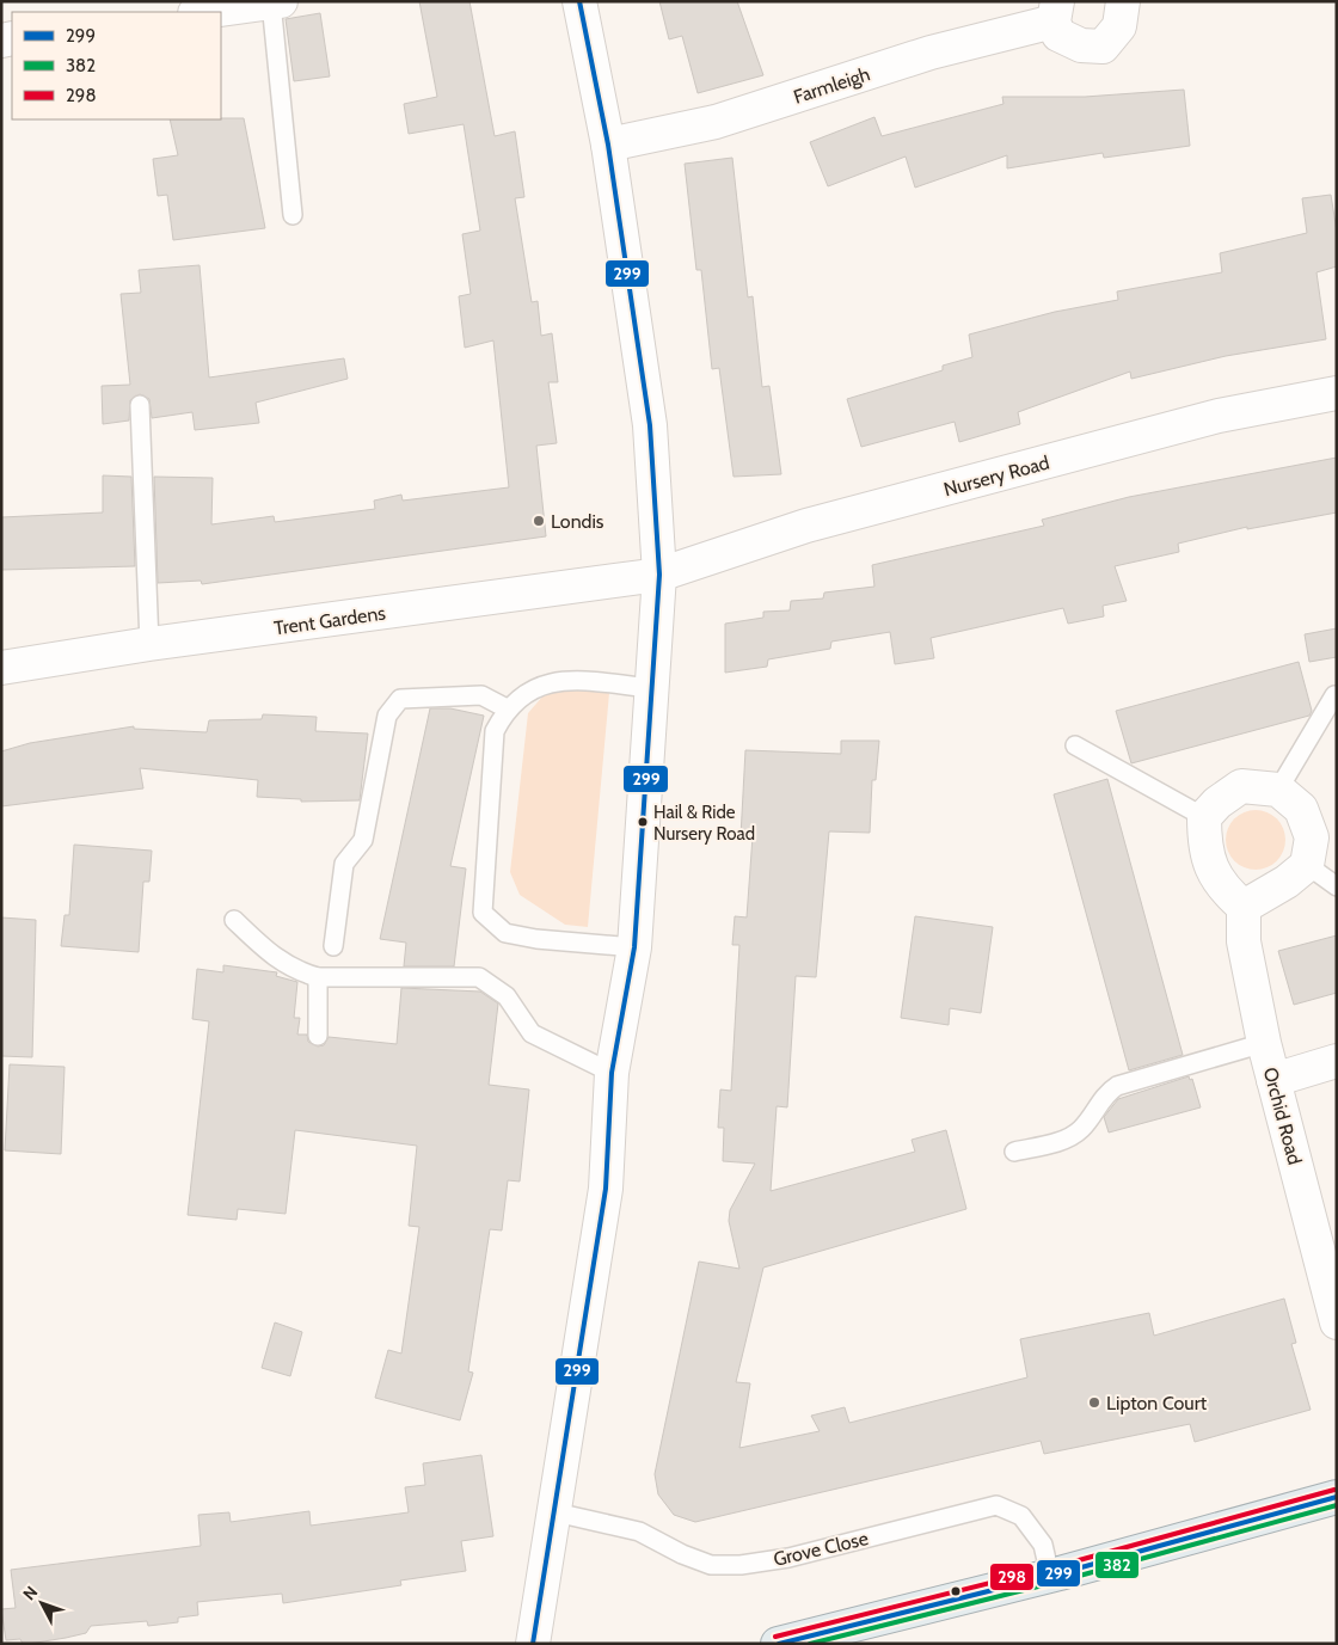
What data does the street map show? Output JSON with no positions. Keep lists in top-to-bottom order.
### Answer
{
  "streets": {
    "street": [
      "Farmleigh",
      "Nursery Road",
      "Trent Gardens",
      "Orchid Road"
    ],
    "lane": ["Grove Close"]
  },
  "crossings": [
    ["Nursery Road", "Trent Gardens"]
  ],
  "places": ["Londis", "Hail & Ride Nursery Road", "Lipton Court"],
  "lines": ["transit line 299", "transit line 298", "transit line 382"],
  "legend": ["299", "382", "298"],
  "north": "top left"
}
